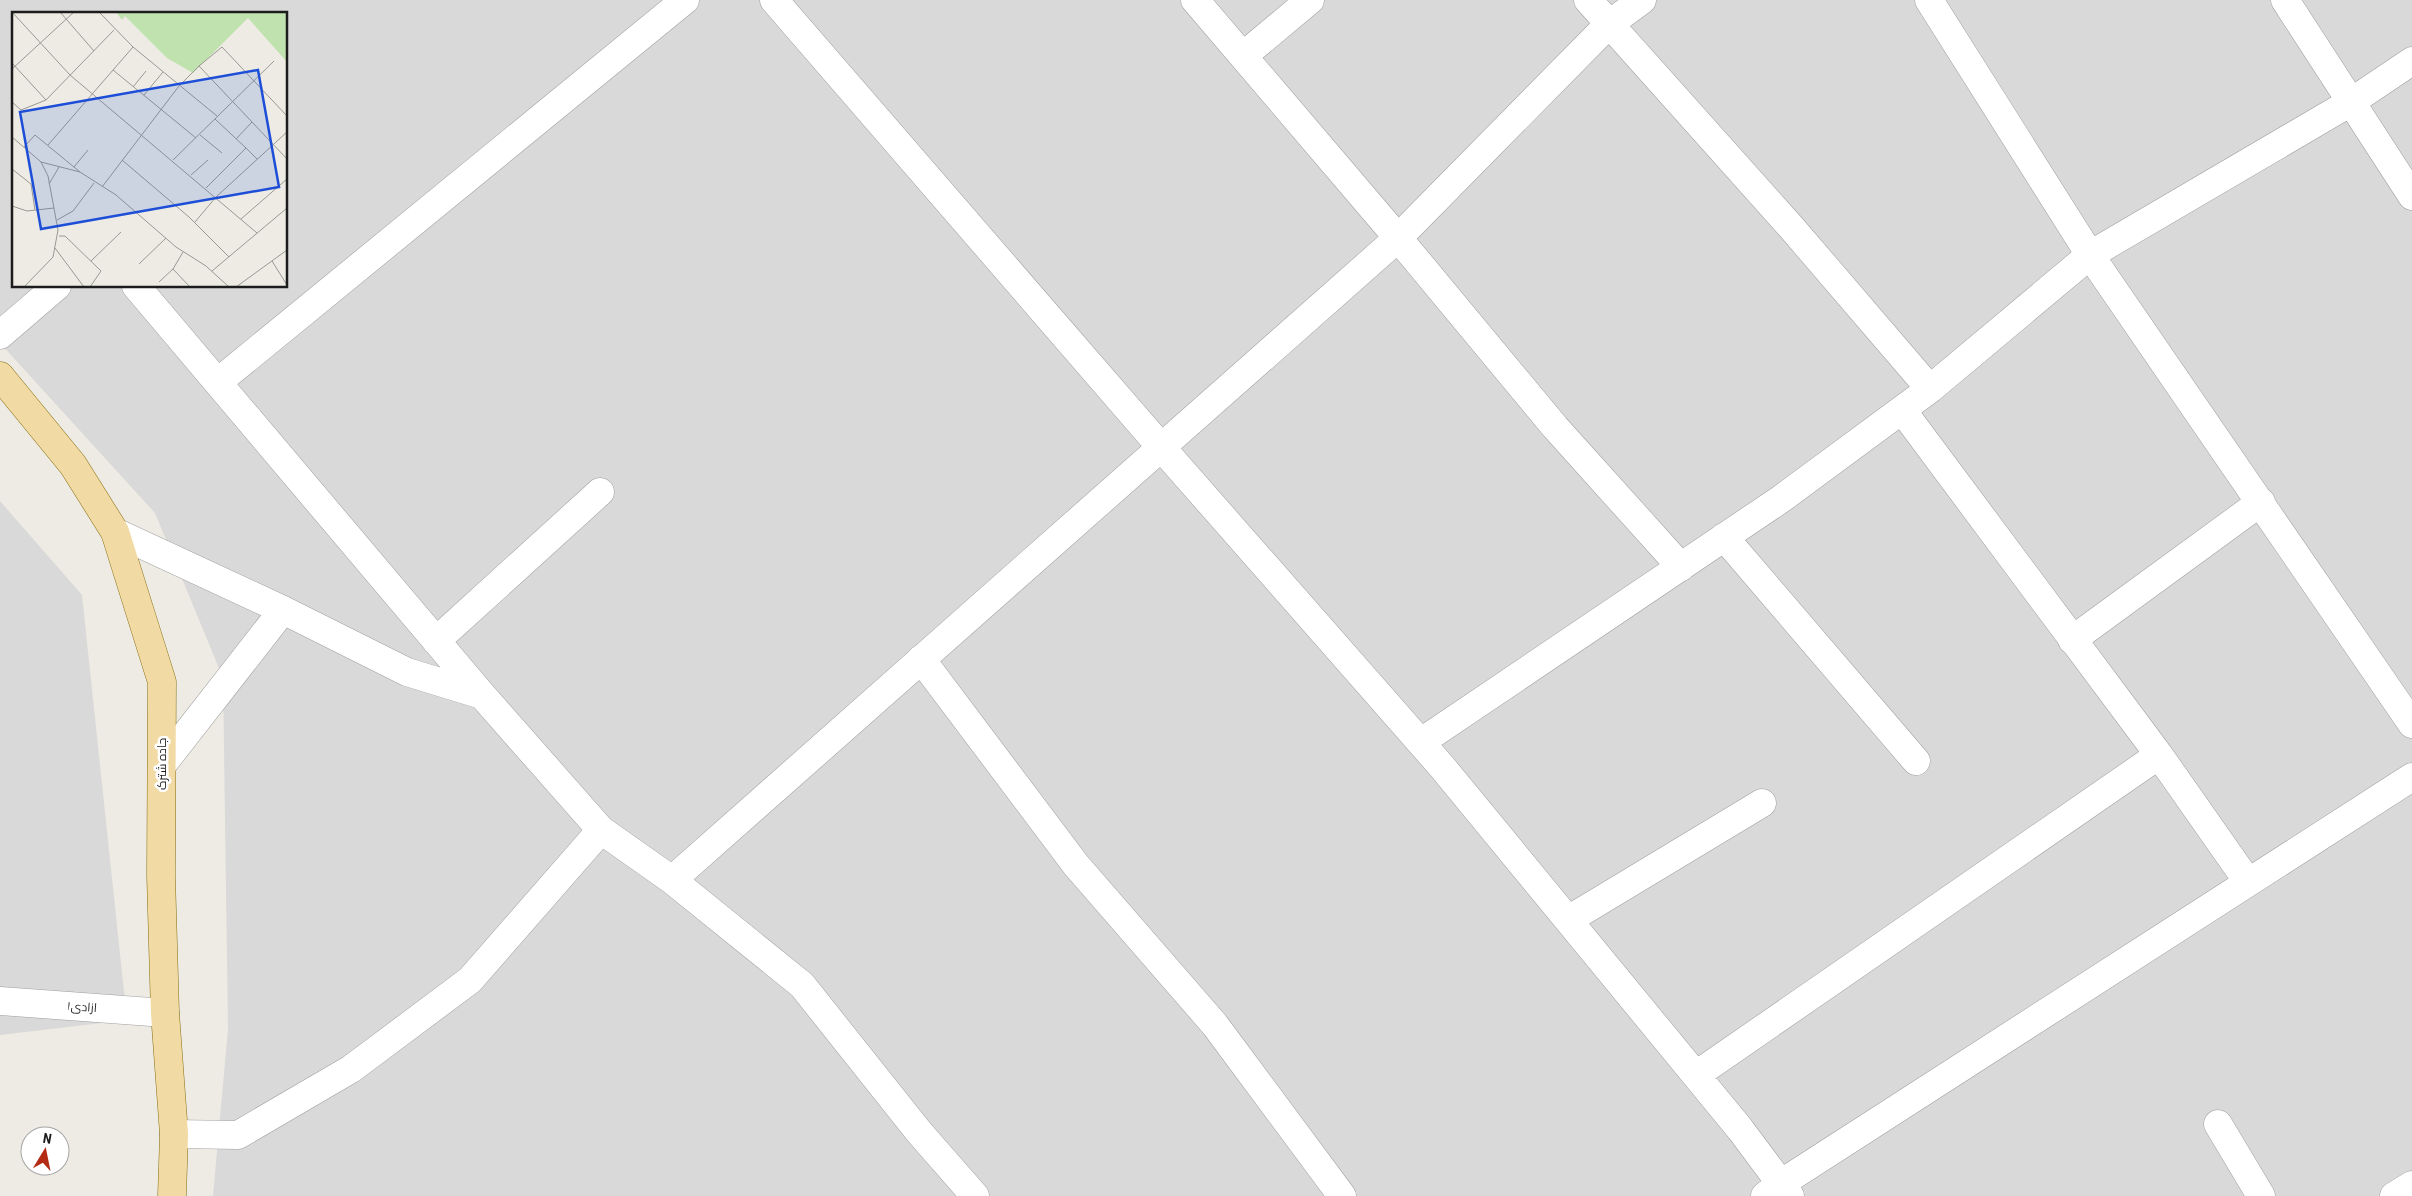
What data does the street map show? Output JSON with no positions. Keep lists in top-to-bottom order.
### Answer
{
  "streets": {
    "main road": ["جاده شترک"],
    "street": ["ازادی۱"]
  },
  "crossings": [
    ["جاده شترک", "ازادی۱"]
  ],
  "north": "top"
}
